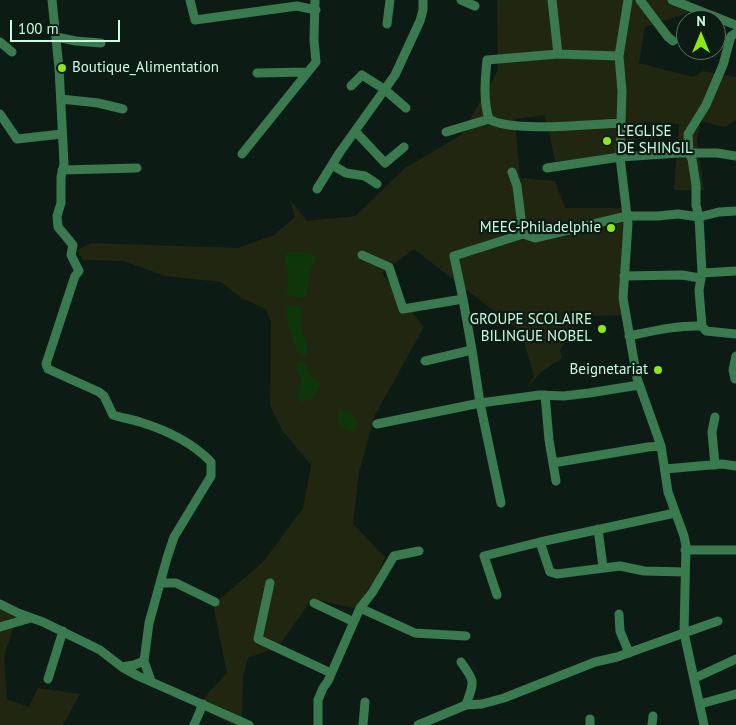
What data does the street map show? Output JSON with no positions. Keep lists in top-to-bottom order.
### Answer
{
  "places": [
    "Boutique_Alimentation",
    "L'EGLISE DE SHINGIL",
    "MEEC-Philadelphie",
    "GROUPE SCOLAIRE BILINGUE NOBEL",
    "Beignetariat"
  ],
  "scale_bar": "100 m",
  "north": "top"
}
